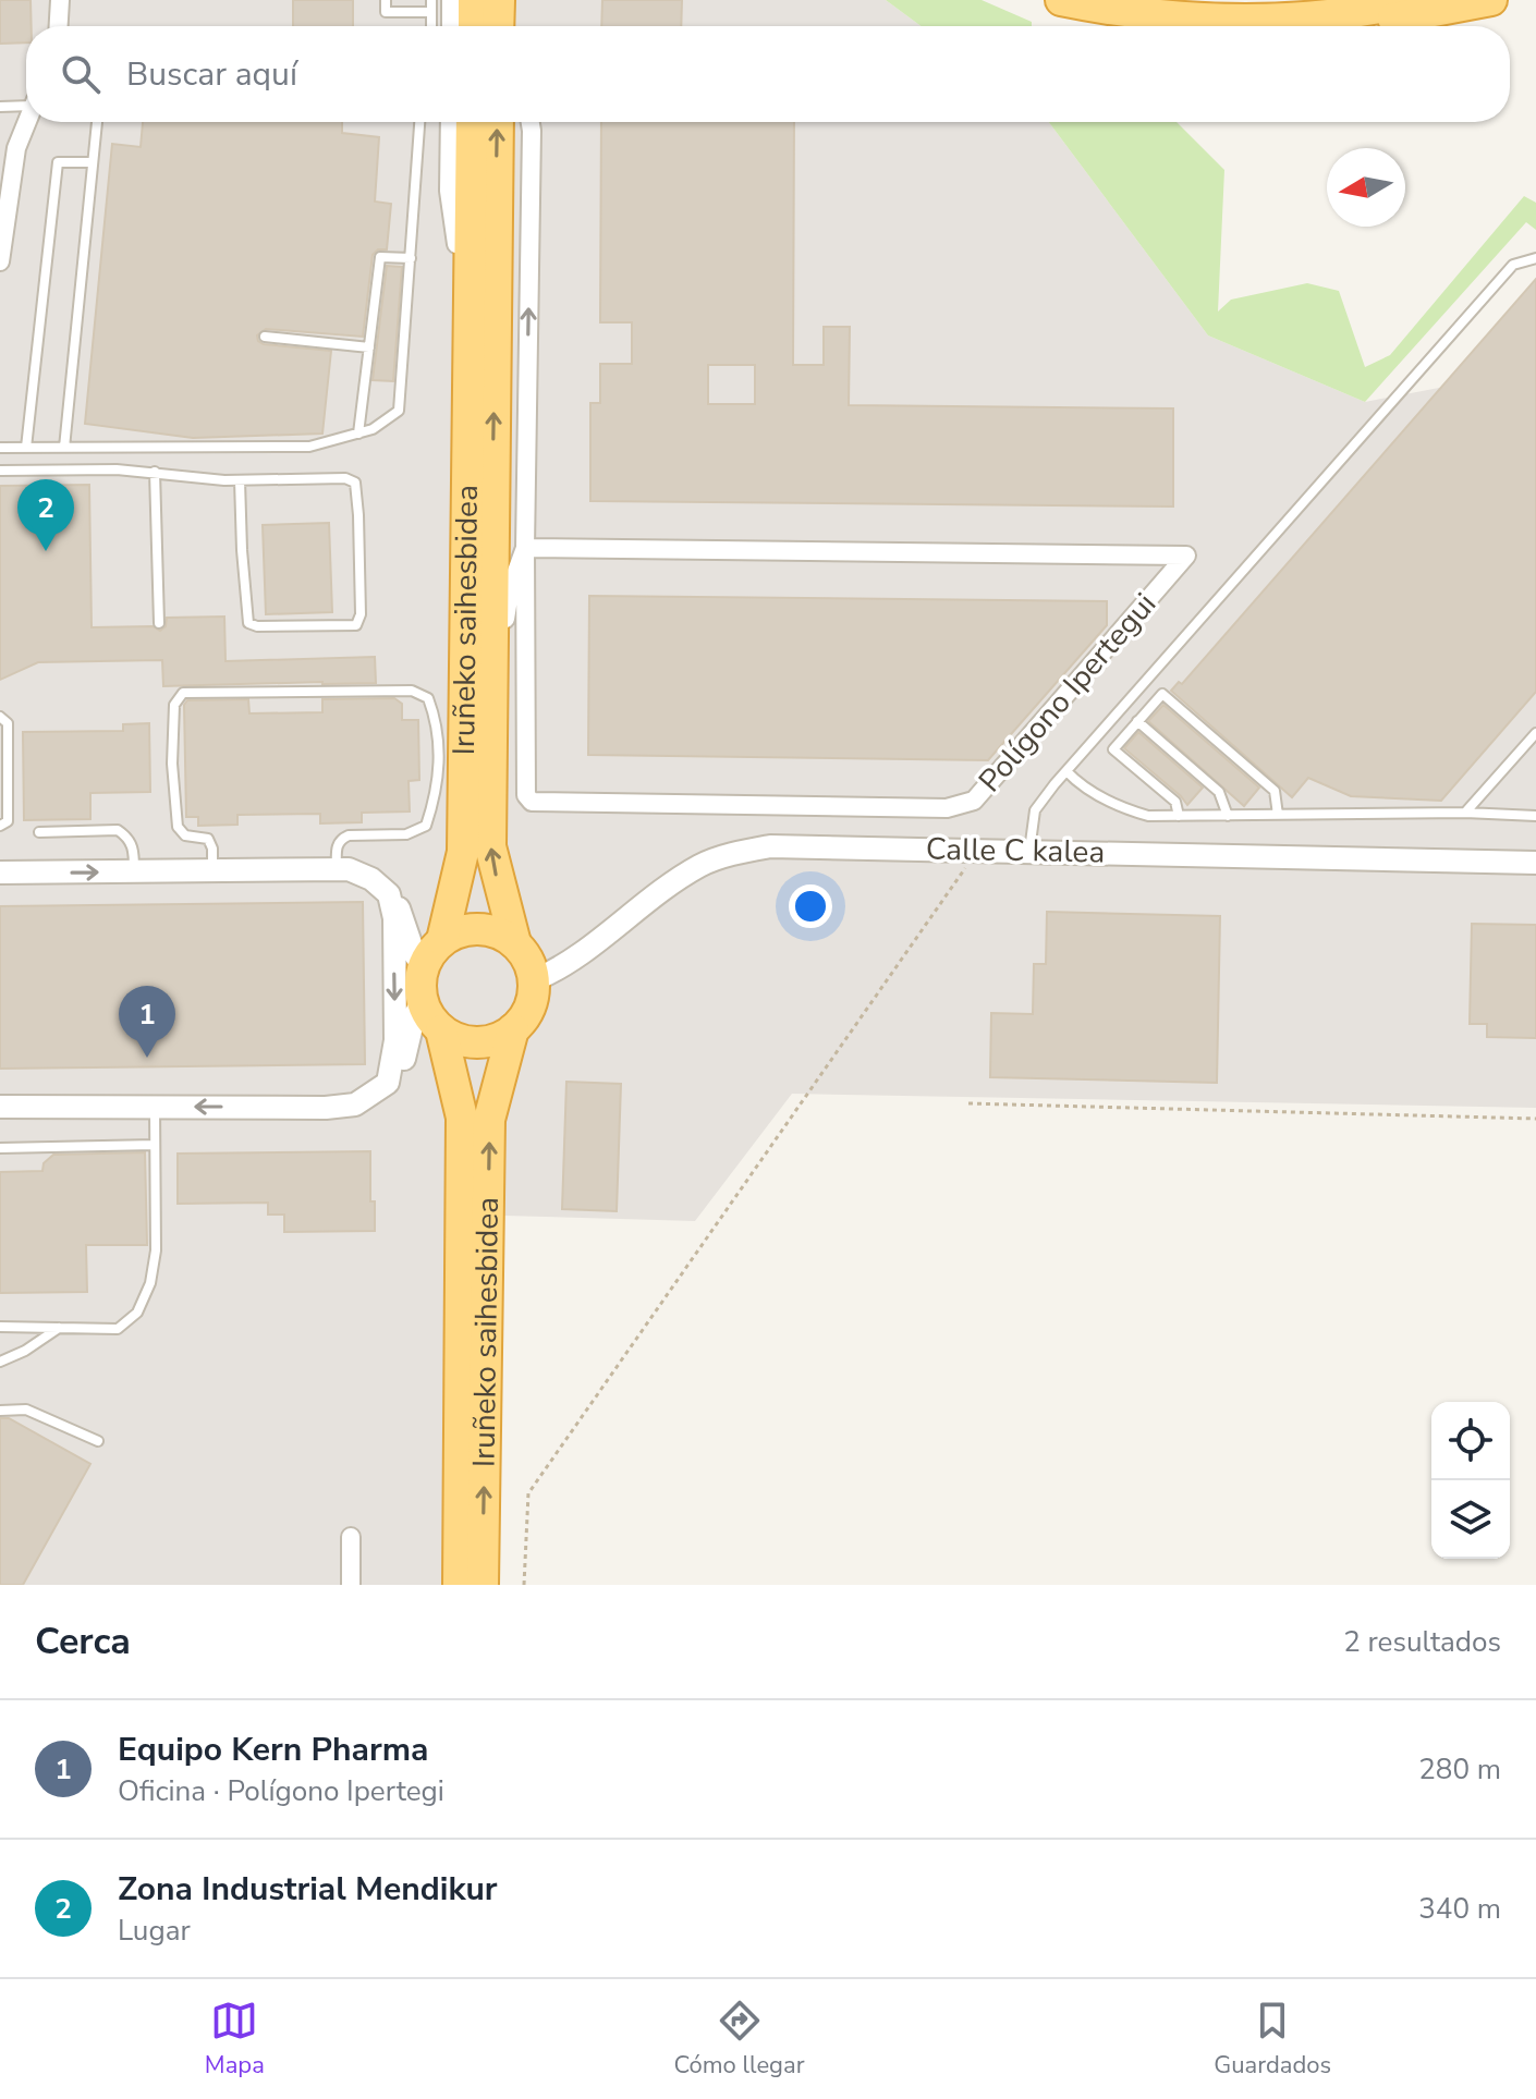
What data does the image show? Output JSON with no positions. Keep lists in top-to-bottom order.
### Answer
{
  "streets": {
    "highway": ["Iruñeko saihesbidea"],
    "street": ["Polígono Ipertegui", "Calle C kalea"]
  },
  "crossings": [
    ["Iruñeko saihesbidea", "Polígono Ipertegui"],
    ["Iruñeko saihesbidea", "Calle C kalea"]
  ],
  "north": "left",
  "page": {
    "search": "Buscar aquí",
    "pins": ["2", "1"],
    "heading": ["Cerca", "2 resultados"],
    "list": [
      {
        "mark": "1",
        "name": "Equipo Kern Pharma",
        "note": "Oficina · Polígono Ipertegi",
        "value": "280 m"
      },
      {
        "mark": "2",
        "name": "Zona Industrial Mendikur",
        "note": "Lugar",
        "value": "340 m"
      }
    ],
    "nav": ["Mapa", "Cómo llegar", "Guardados"]
  }
}
